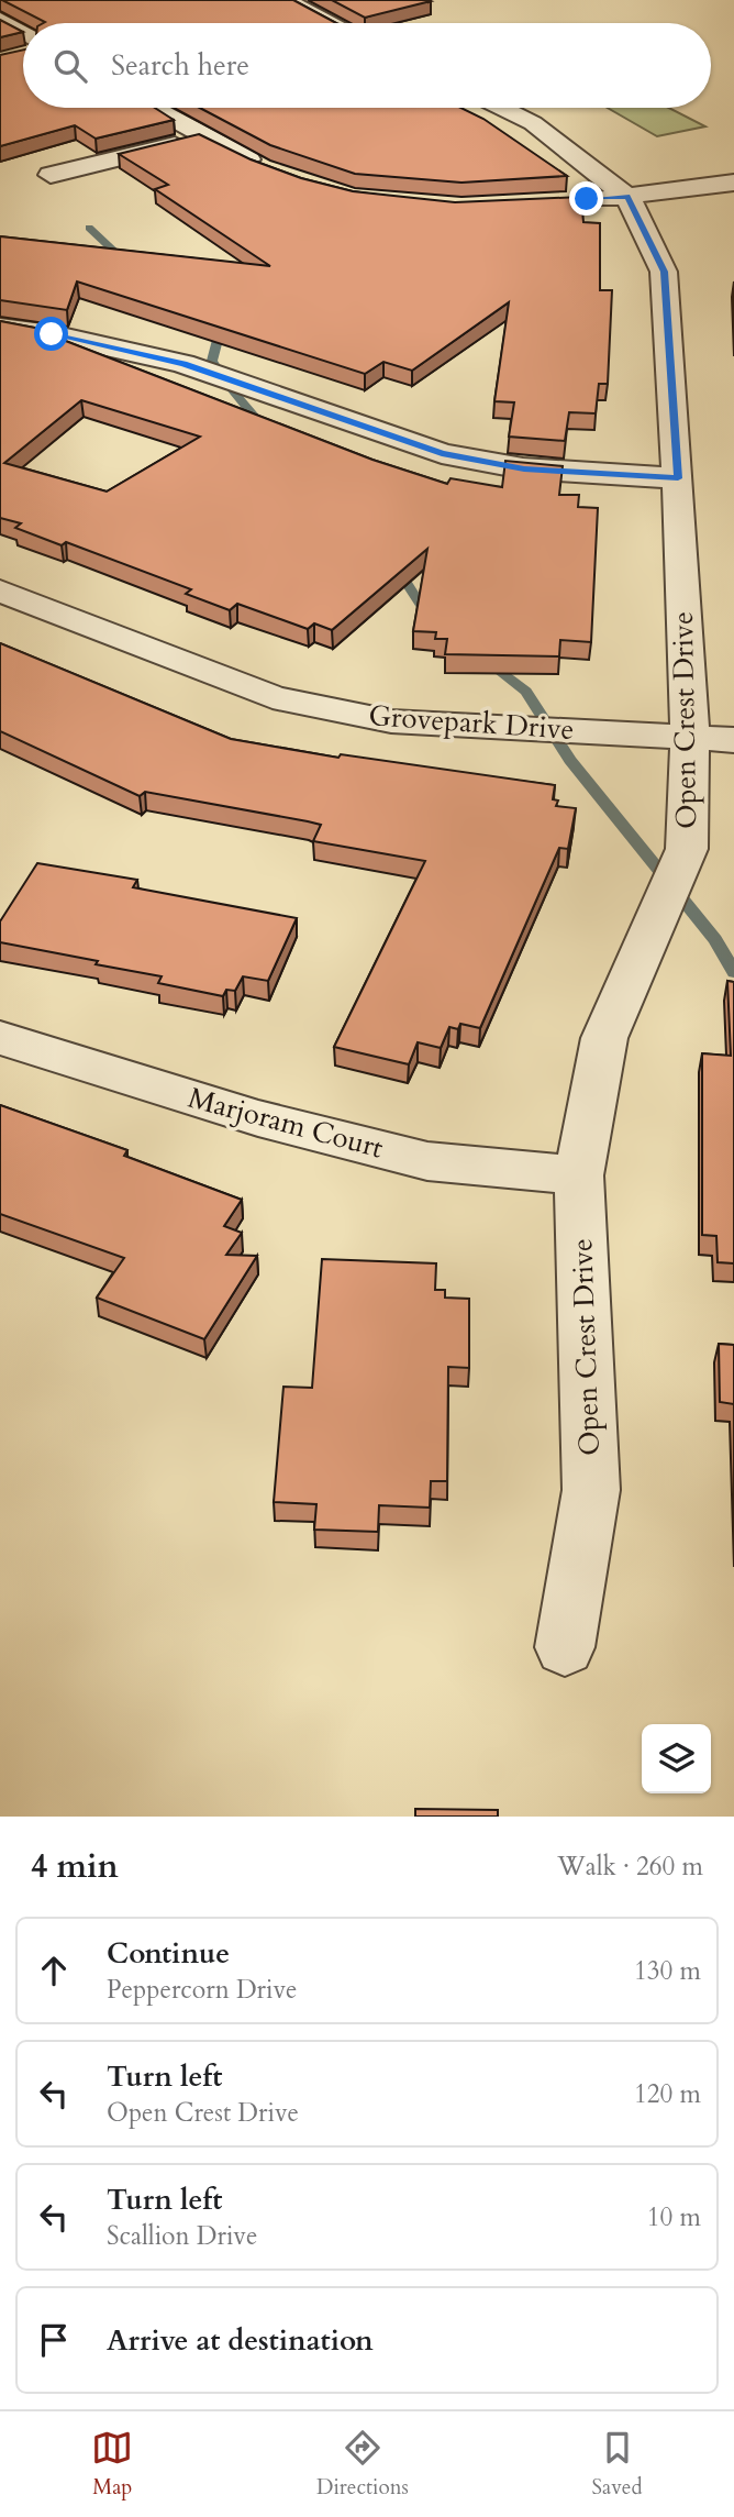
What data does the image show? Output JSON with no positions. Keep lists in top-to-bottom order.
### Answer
{
  "streets": {
    "street": ["Open Crest Drive", "Grovepark Drive", "Marjoram Court"]
  },
  "crossings": [
    ["Open Crest Drive", "Grovepark Drive"],
    ["Open Crest Drive", "Marjoram Court"]
  ],
  "page": {
    "search": "Search here",
    "heading": ["4 min", "Walk · 260 m"],
    "list": [
      ["Continue", "Peppercorn Drive", "130 m"],
      ["Turn left", "Open Crest Drive", "120 m"],
      ["Turn left", "Scallion Drive", "10 m"],
      "Arrive at destination"
    ],
    "nav": ["Map", "Directions", "Saved"]
  }
}
